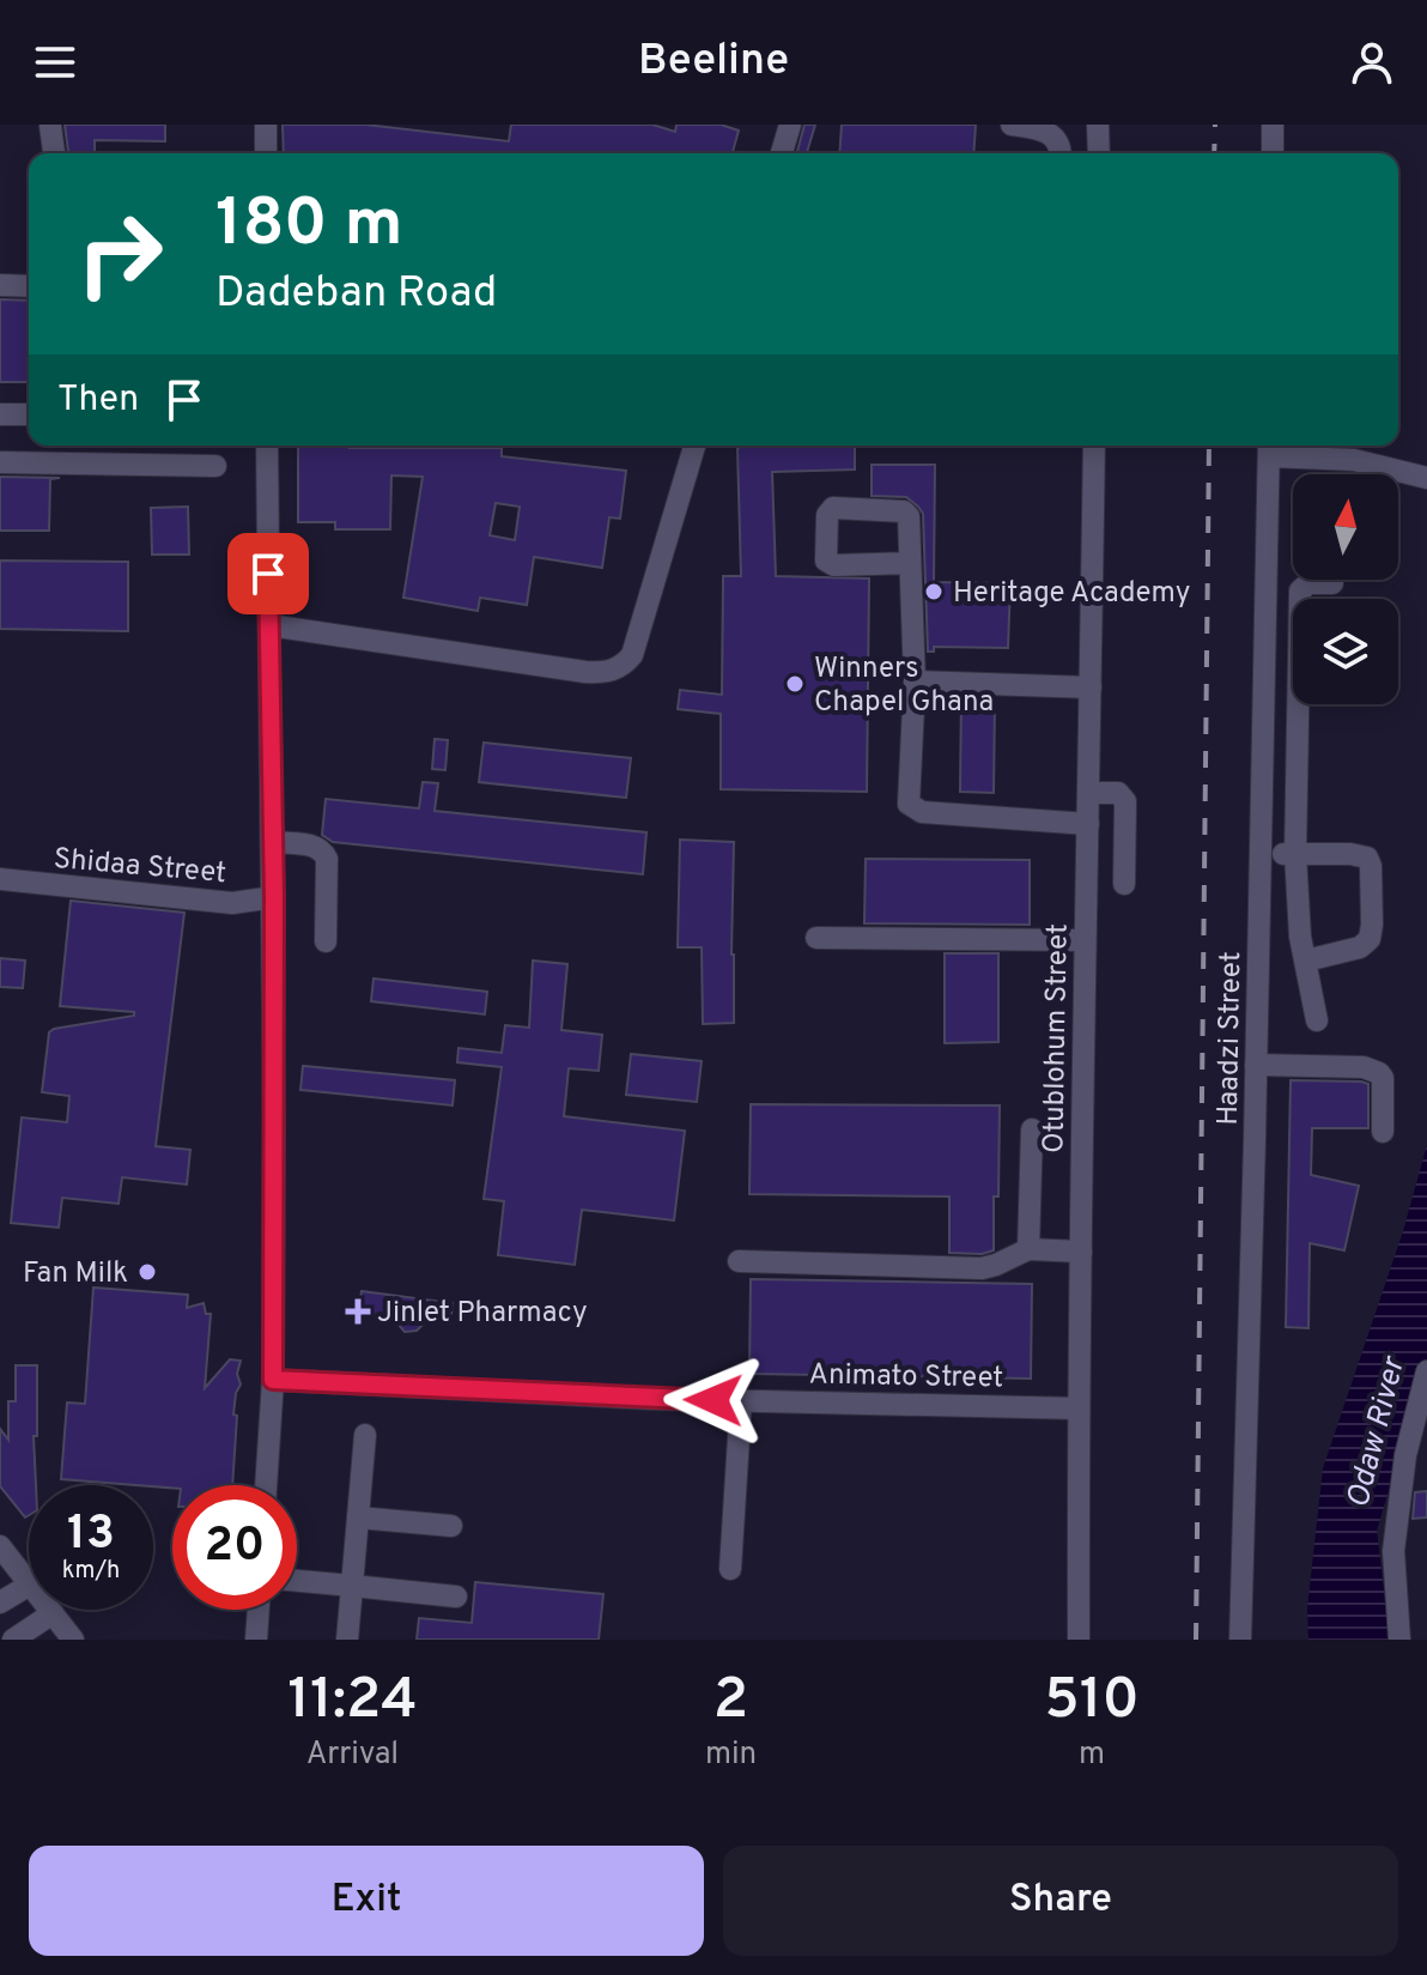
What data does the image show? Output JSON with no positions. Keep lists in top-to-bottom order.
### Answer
{
  "streets": {
    "street": [
      "Shidaa Street",
      "Otublohum Street",
      "Haadzi Street",
      "Animato Street"
    ]
  },
  "crossings": [
    ["Otublohum Street", "Animato Street"]
  ],
  "water": ["Odaw River"],
  "places": {
    "other": ["Heritage Academy", "Winners Chapel Ghana", "Fan Milk"],
    "health": ["Jinlet Pharmacy"]
  },
  "north": "top",
  "page": {
    "header": "Beeline",
    "turn": ["180 m", "Dadeban Road"],
    "then": "Then",
    "speed": "13 km/h",
    "limit": "20",
    "eta": [
      "11:24",
      "Arrival",
      "2",
      "min",
      "510",
      "m"
    ],
    "buttons": ["Exit", "Share"]
  }
}
